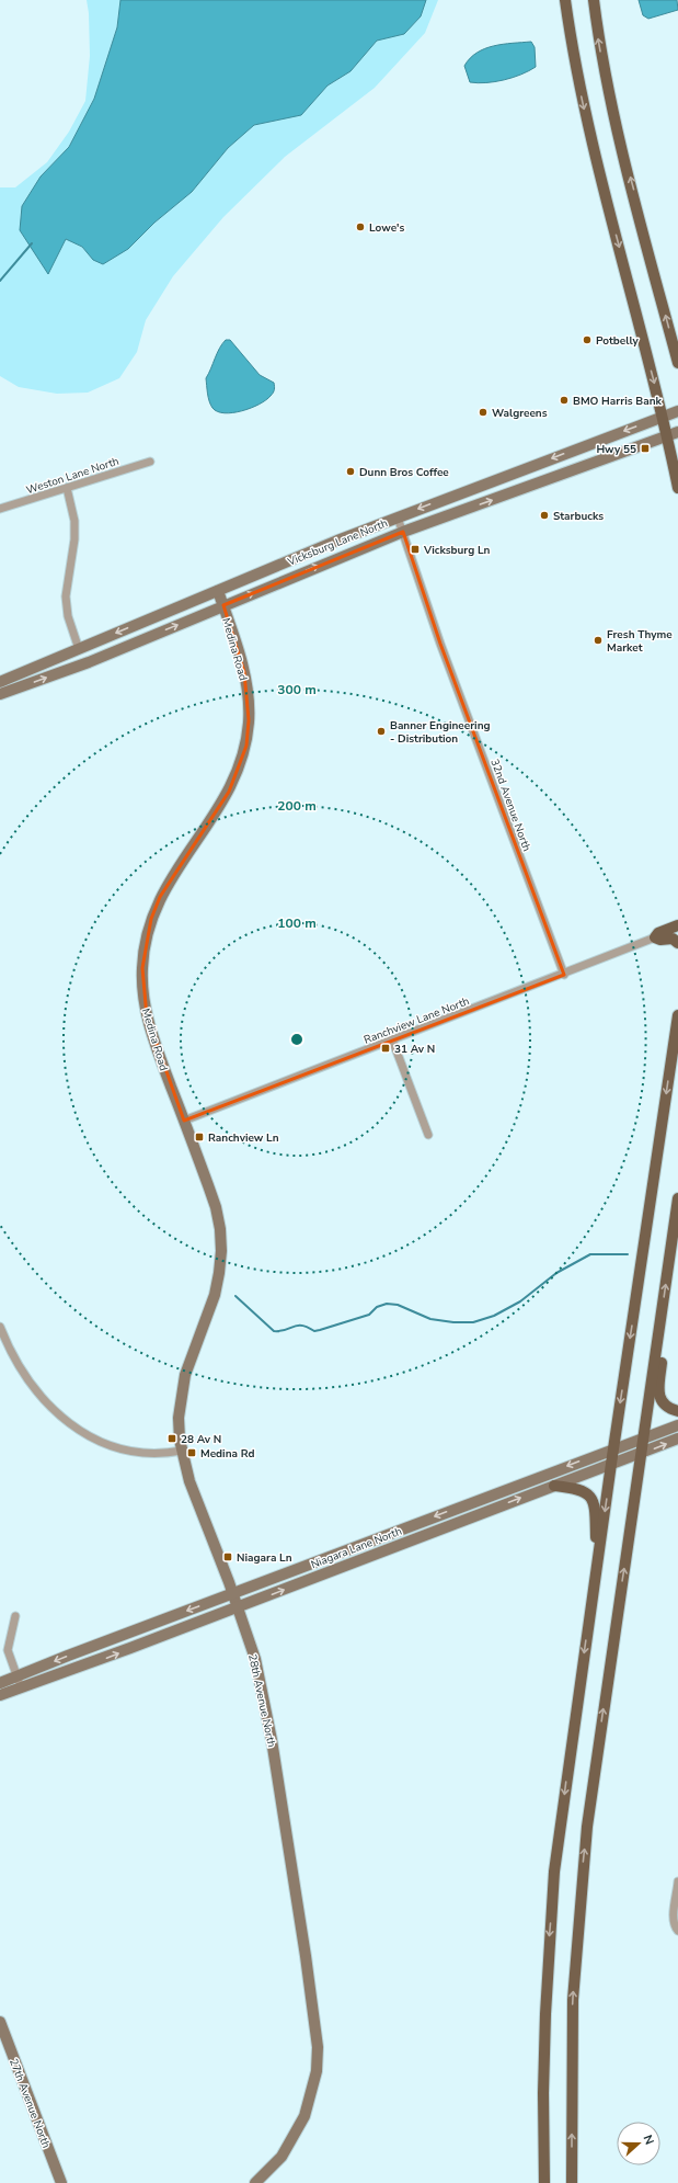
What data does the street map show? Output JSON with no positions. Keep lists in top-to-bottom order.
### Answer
{
  "streets": {
    "street": [
      "Weston Lane North",
      "Vicksburg Lane North",
      "Medina Road",
      "32nd Avenue North",
      "Ranchview Lane North",
      "Niagara Lane North",
      "28th Avenue North",
      "27th Avenue North"
    ]
  },
  "crossings": [
    ["Vicksburg Lane North", "Medina Road"],
    ["Vicksburg Lane North", "32nd Avenue North"],
    ["Medina Road", "Ranchview Lane North"],
    ["Medina Road", "28th Avenue North"],
    ["32nd Avenue North", "Ranchview Lane North"],
    ["Niagara Lane North", "28th Avenue North"]
  ],
  "places": {
    "other": [
      "Lowe's",
      "Potbelly",
      "BMO Harris Bank",
      "Walgreens",
      "Dunn Bros Coffee",
      "Starbucks",
      "Fresh Thyme Market",
      "Banner Engineering - Distribution"
    ],
    "transit": [
      "Hwy 55",
      "Vicksburg Ln",
      "31 Av N",
      "Ranchview Ln",
      "28 Av N",
      "Medina Rd",
      "Niagara Ln"
    ]
  },
  "north": "right",
  "rings": ["300 m", "200 m", "100 m"]
}
